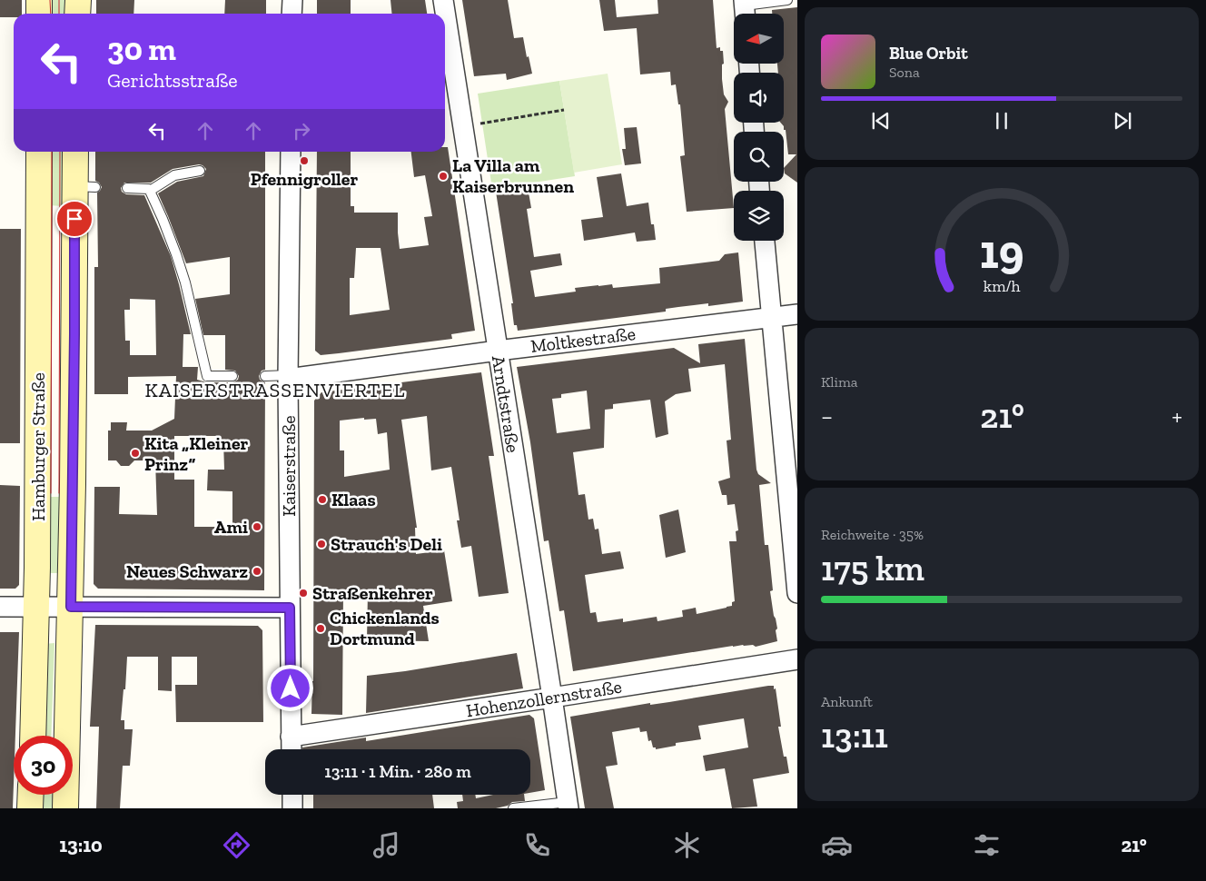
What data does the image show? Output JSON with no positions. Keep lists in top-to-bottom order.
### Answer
{
  "streets": {
    "main road": ["Hamburger Straße"],
    "street": [
      "Moltkestraße",
      "Arndtstraße",
      "Kaiserstraße",
      "Hohenzollernstraße"
    ]
  },
  "crossings": [
    ["Moltkestraße", "Arndtstraße"],
    ["Moltkestraße", "Kaiserstraße"],
    ["Arndtstraße", "Hohenzollernstraße"],
    ["Kaiserstraße", "Hohenzollernstraße"]
  ],
  "districts": ["KAISERSTRASSENVIERTEL"],
  "places": [
    "Pfennigroller",
    "La Villa am Kaiserbrunnen",
    "Kita „Kleiner Prinz“",
    "Klaas",
    "Ami",
    "Strauch's Deli",
    "Neues Schwarz",
    "Straßenkehrer",
    "Chickenlands Dortmund"
  ],
  "north": "left",
  "page": {
    "turn": ["30 m", "Gerichtsstraße"],
    "song": ["Blue Orbit", "Sona"],
    "tile": [
      "Klima",
      ["Reichweite · 35%", "175 km"],
      ["Ankunft", "13:11"]
    ],
    "heat": ["−", "21°", "+"],
    "limit": "30",
    "trip": "13:11 · 1 Min. · 280 m",
    "tabs": ["13:10", "21°"],
    "gauge": ["19", "km/h"]
  }
}
